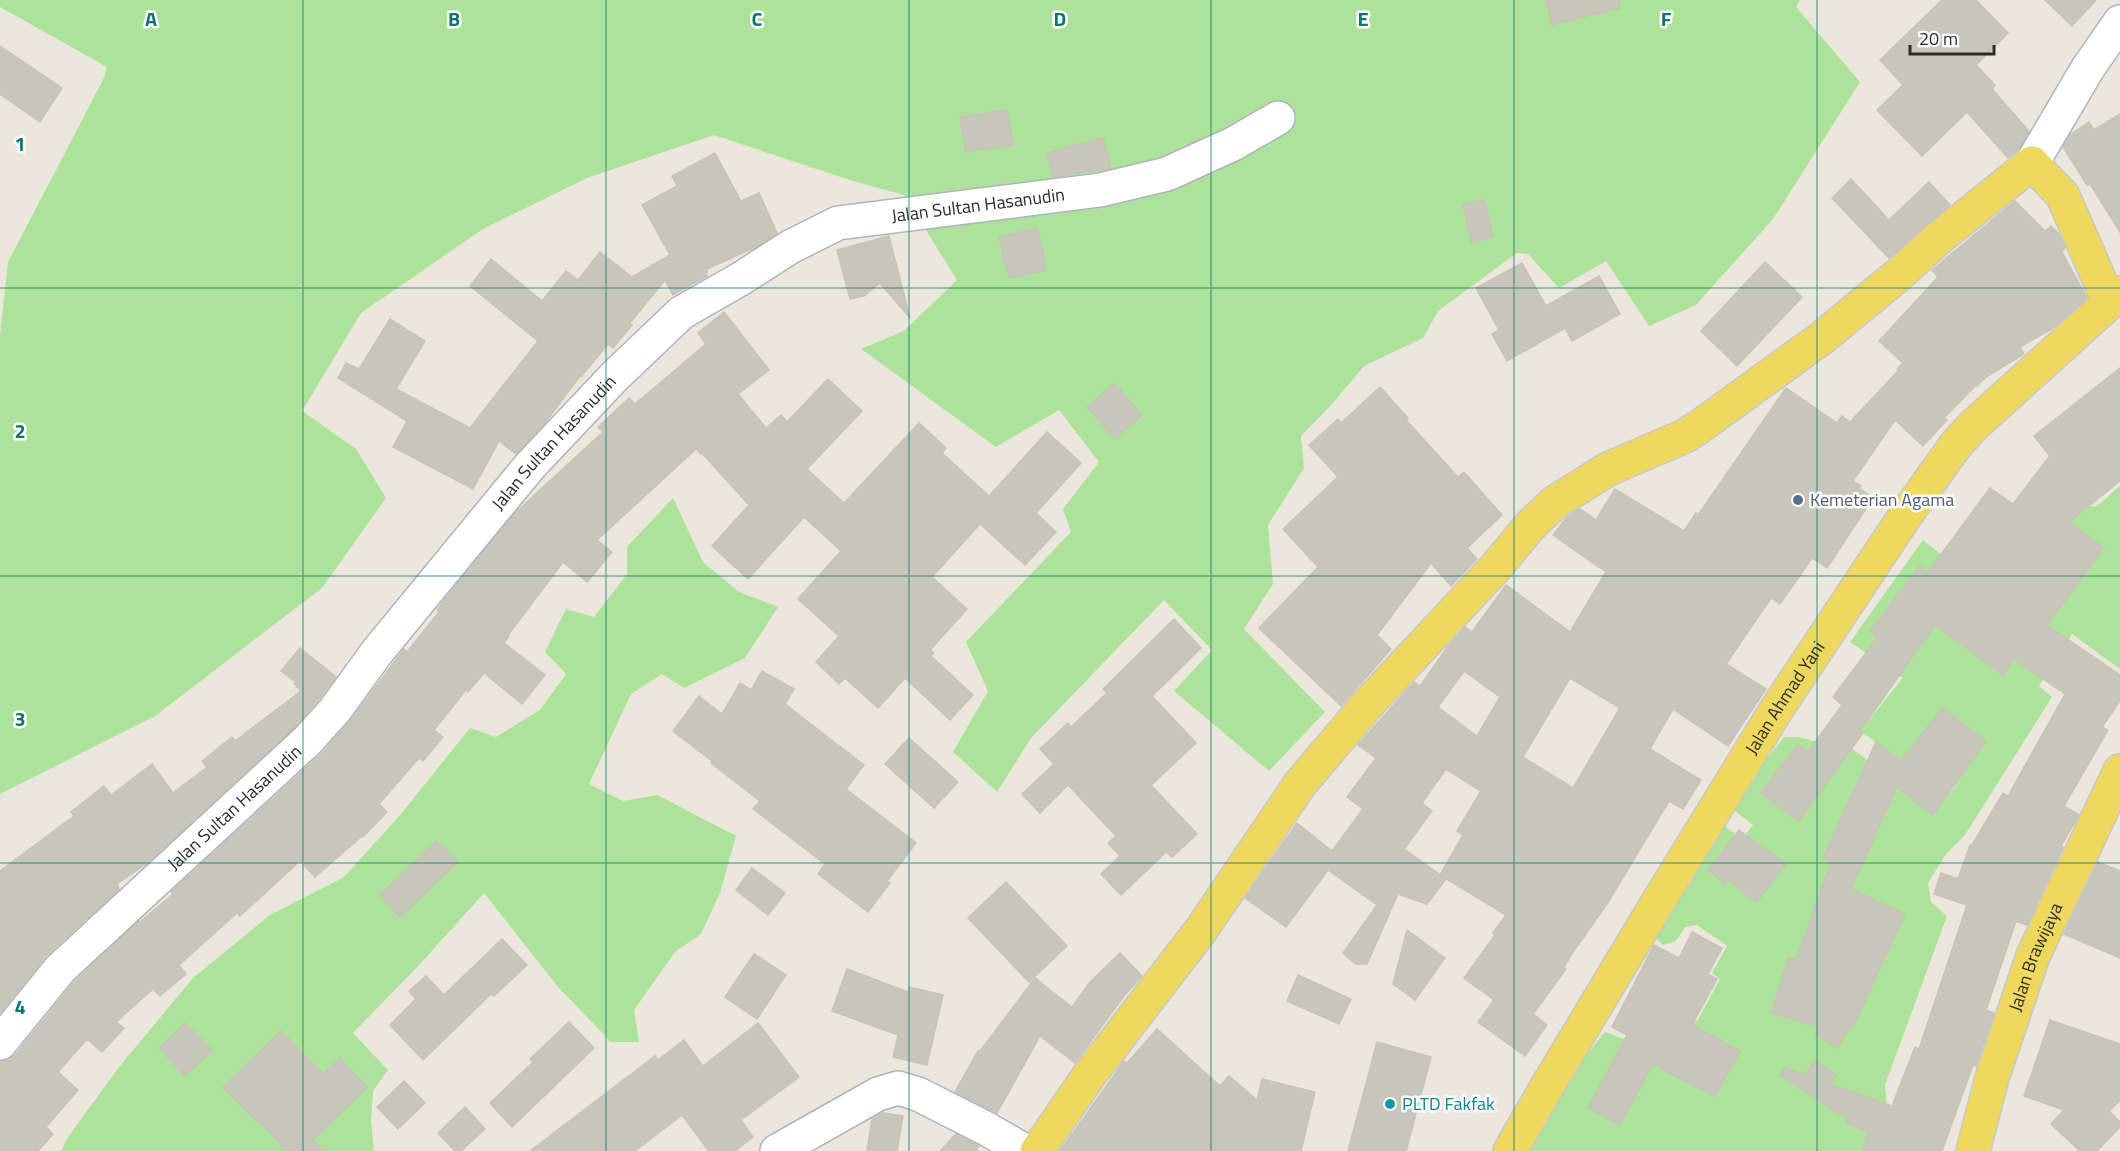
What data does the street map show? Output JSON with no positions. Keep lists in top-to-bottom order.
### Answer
{
  "streets": {
    "main road": ["Jalan Ahmad Yani", "Jalan Brawijaya"],
    "street": ["Jalan Sultan Hasanudin"]
  },
  "places": ["Kemeterian Agama", "PLTD Fakfak"],
  "scale_bar": "20 m",
  "grid": {
    "columns": [
      "A",
      "B",
      "C",
      "D",
      "E",
      "F"
    ],
    "rows": [
      "1",
      "2",
      "3",
      "4"
    ]
  }
}
